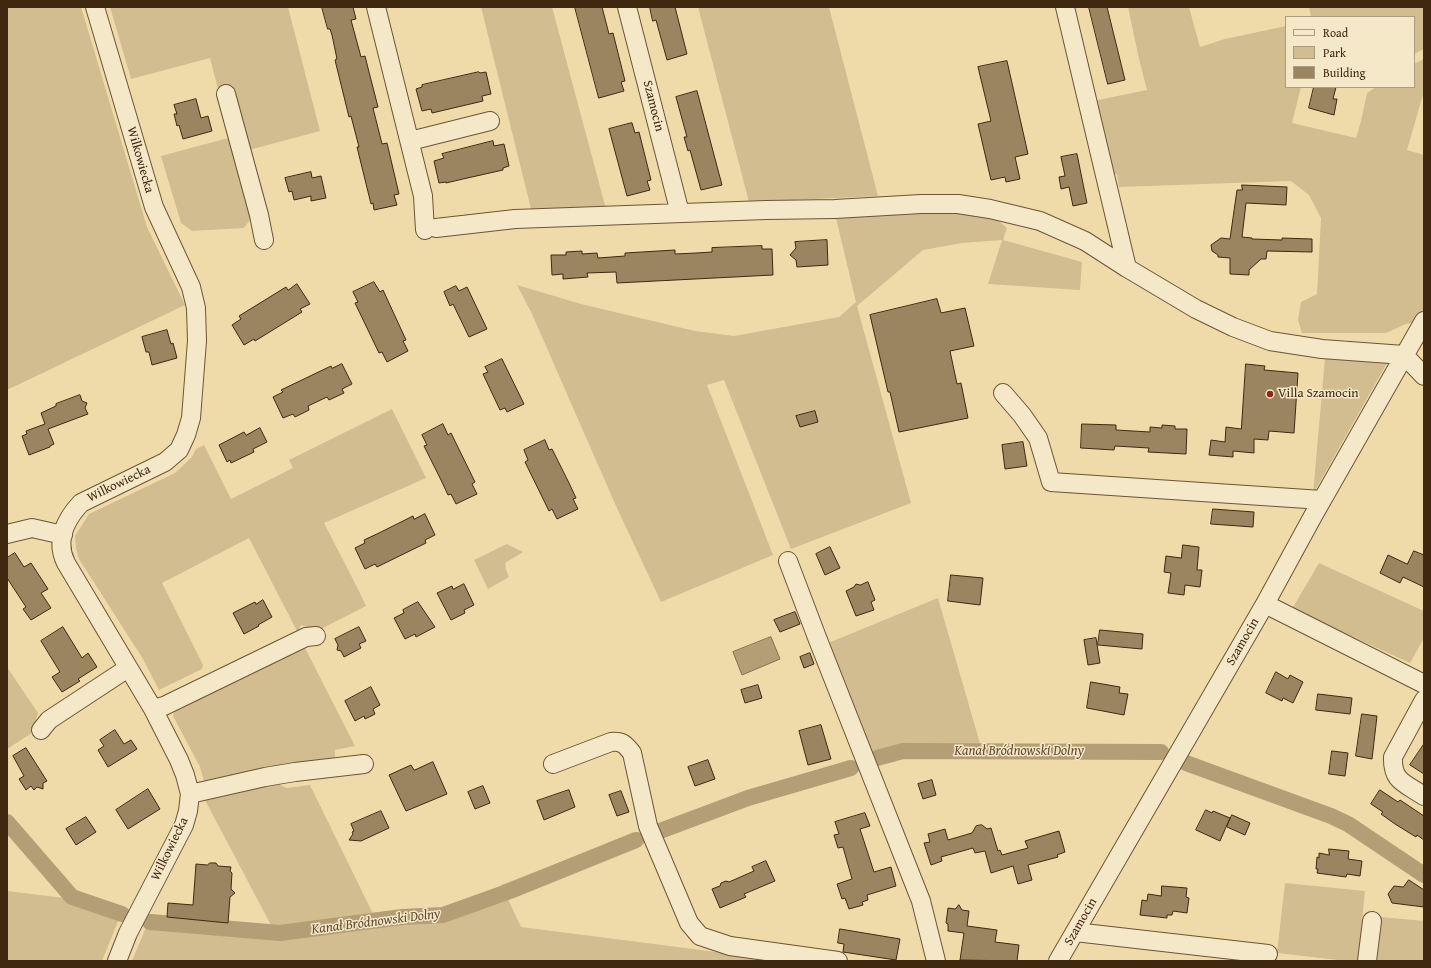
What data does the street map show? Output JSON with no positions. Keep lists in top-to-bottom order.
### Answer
{
  "streets": {
    "street": ["Szamocin", "Wilkowiecka"]
  },
  "water": ["Kanał Bródnowski Dolny"],
  "places": ["Villa Szamocin"],
  "legend": ["Road", "Park", "Building"]
}
